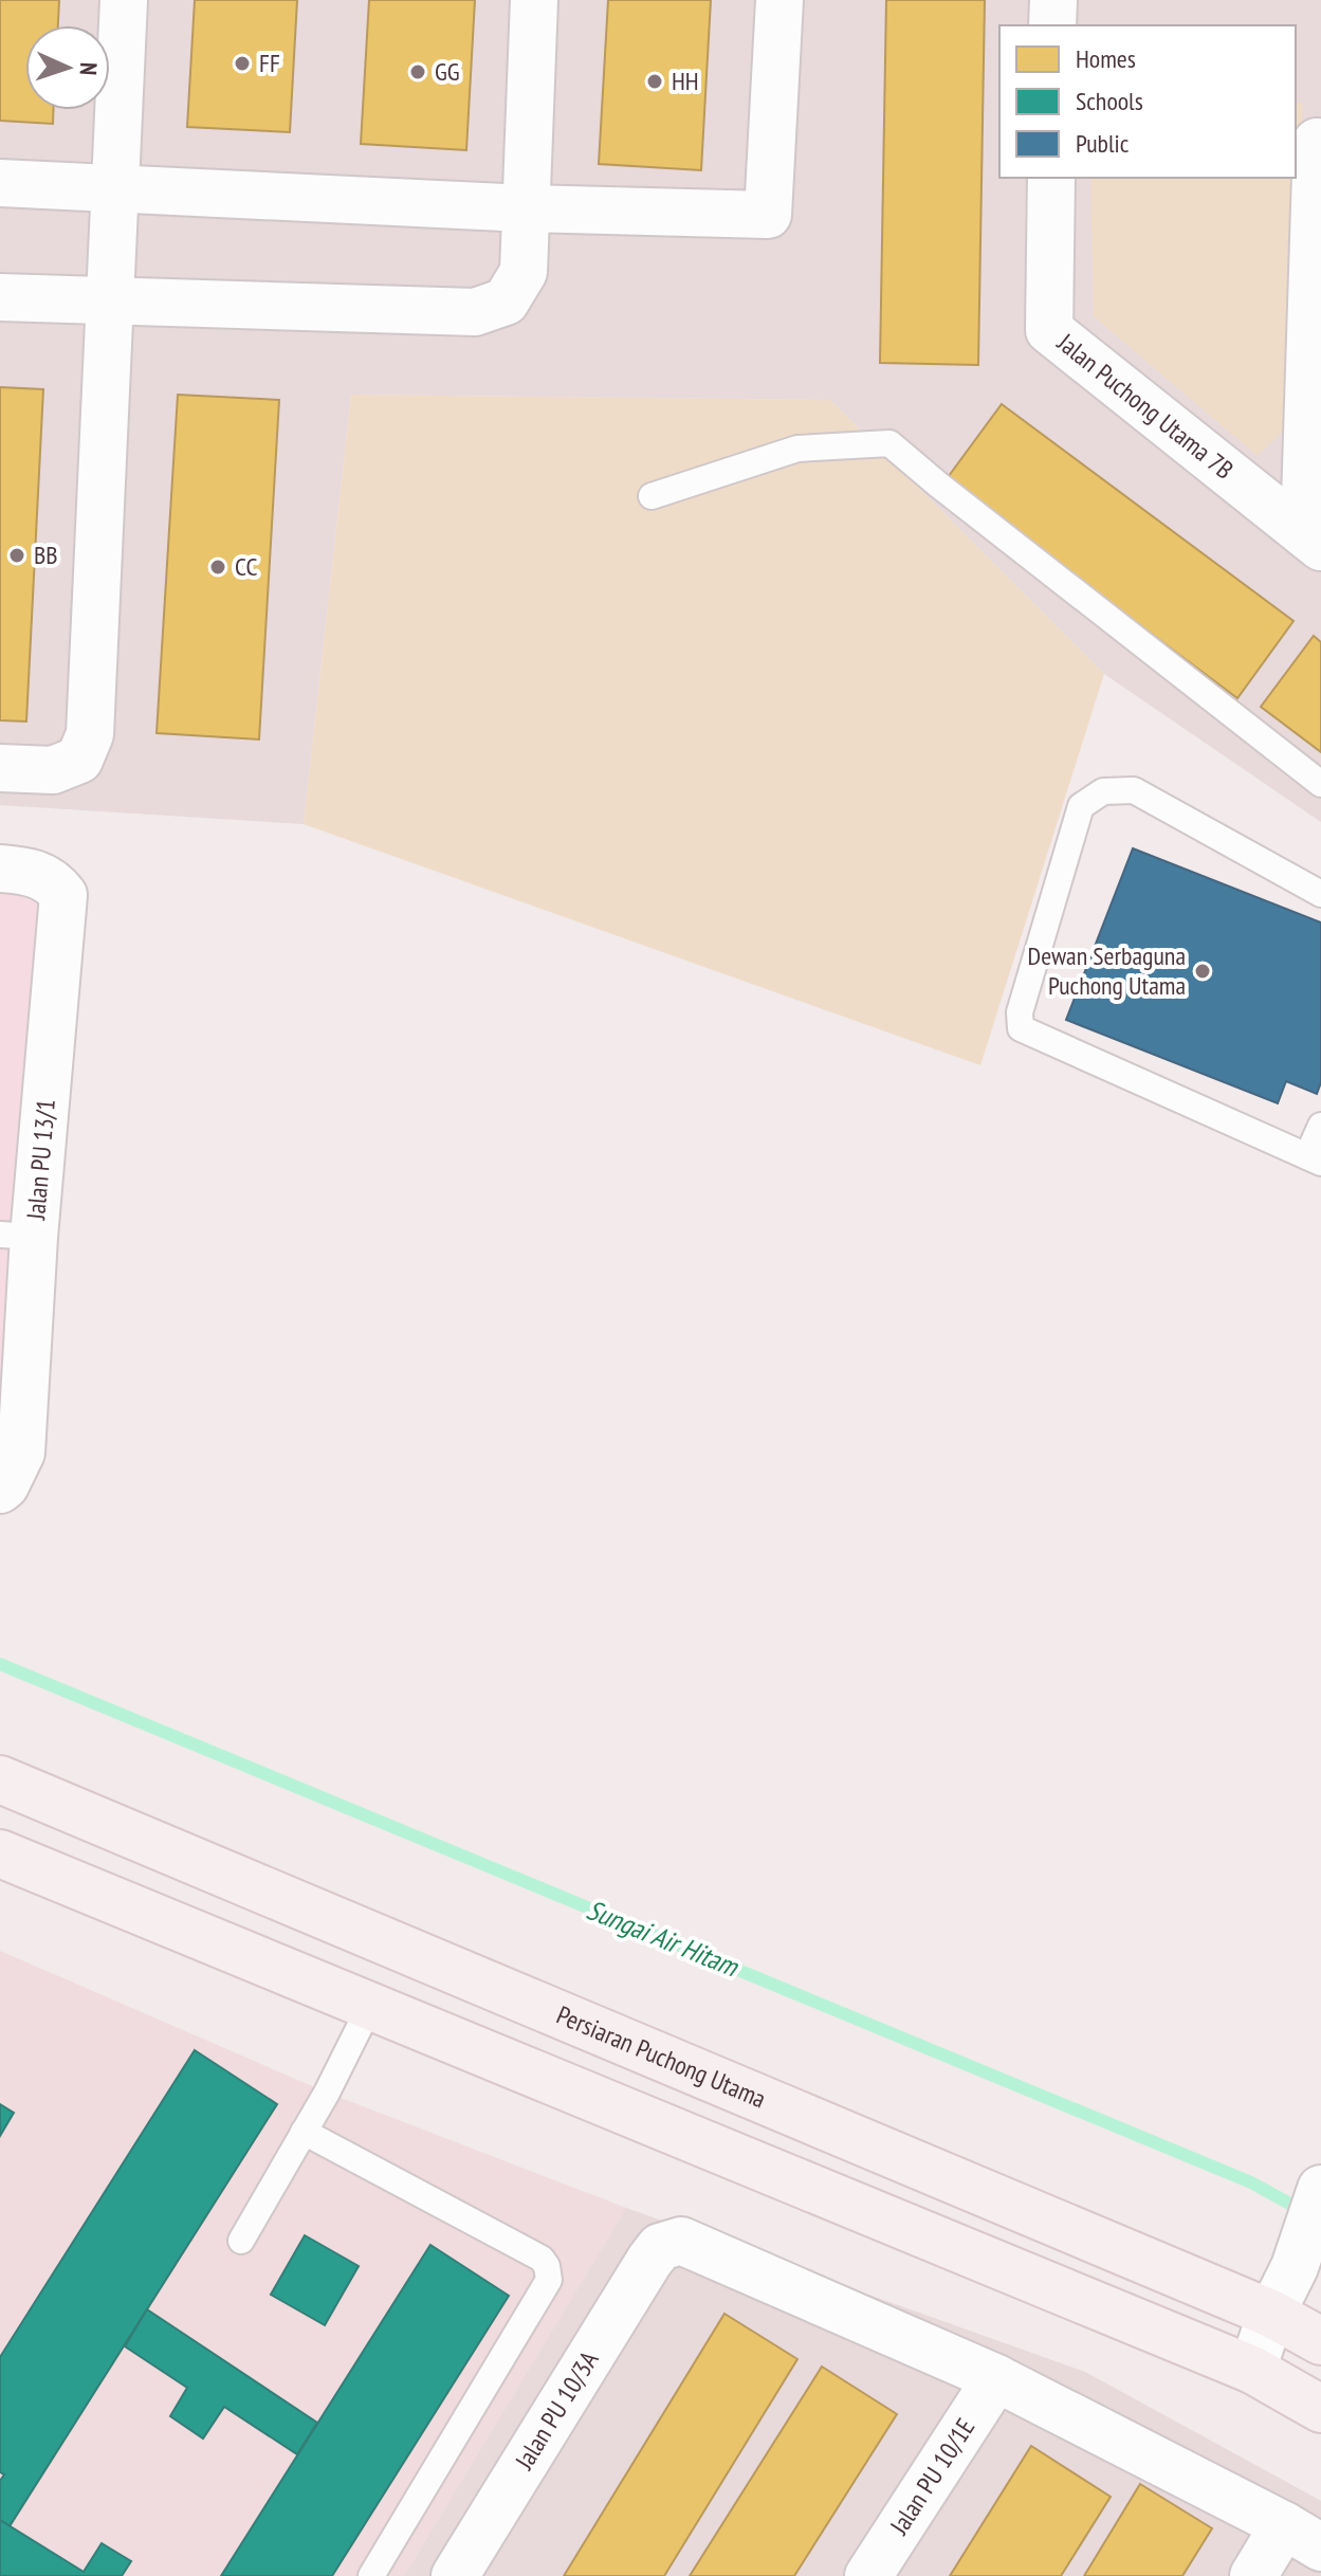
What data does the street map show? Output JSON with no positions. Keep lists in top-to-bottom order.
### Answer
{
  "streets": {
    "street": [
      "Jalan Puchong Utama 7B",
      "Jalan PU 13/1",
      "Persiaran Puchong Utama",
      "Jalan PU 10/3A",
      "Jalan PU 10/1E"
    ]
  },
  "crossings": [
    ["Jalan PU 10/3A", "Jalan PU 10/1E"]
  ],
  "water": ["Sungai Air Hitam"],
  "places": [
    "FF",
    "GG",
    "HH",
    "BB",
    "CC",
    "Dewan Serbaguna Puchong Utama"
  ],
  "legend": ["Homes", "Schools", "Public"],
  "north": "right"
}
